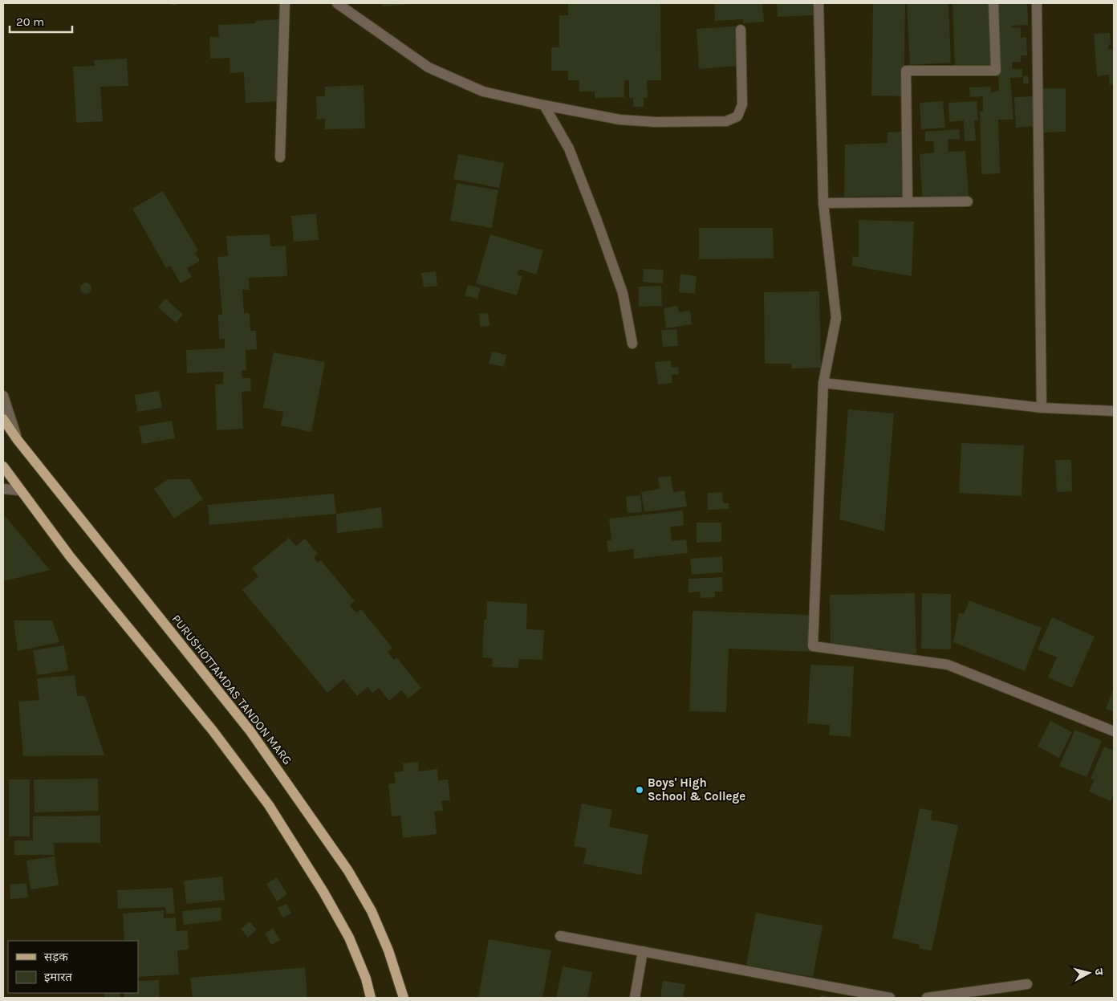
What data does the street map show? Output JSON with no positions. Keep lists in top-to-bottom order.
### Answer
{
  "streets": {
    "main road": ["PURUSHOTTAMDAS TANDON MARG"]
  },
  "places": ["Boys' High School & College"],
  "legend": ["सड़क", "इमारत"],
  "scale_bar": "20 m",
  "north": "right"
}
